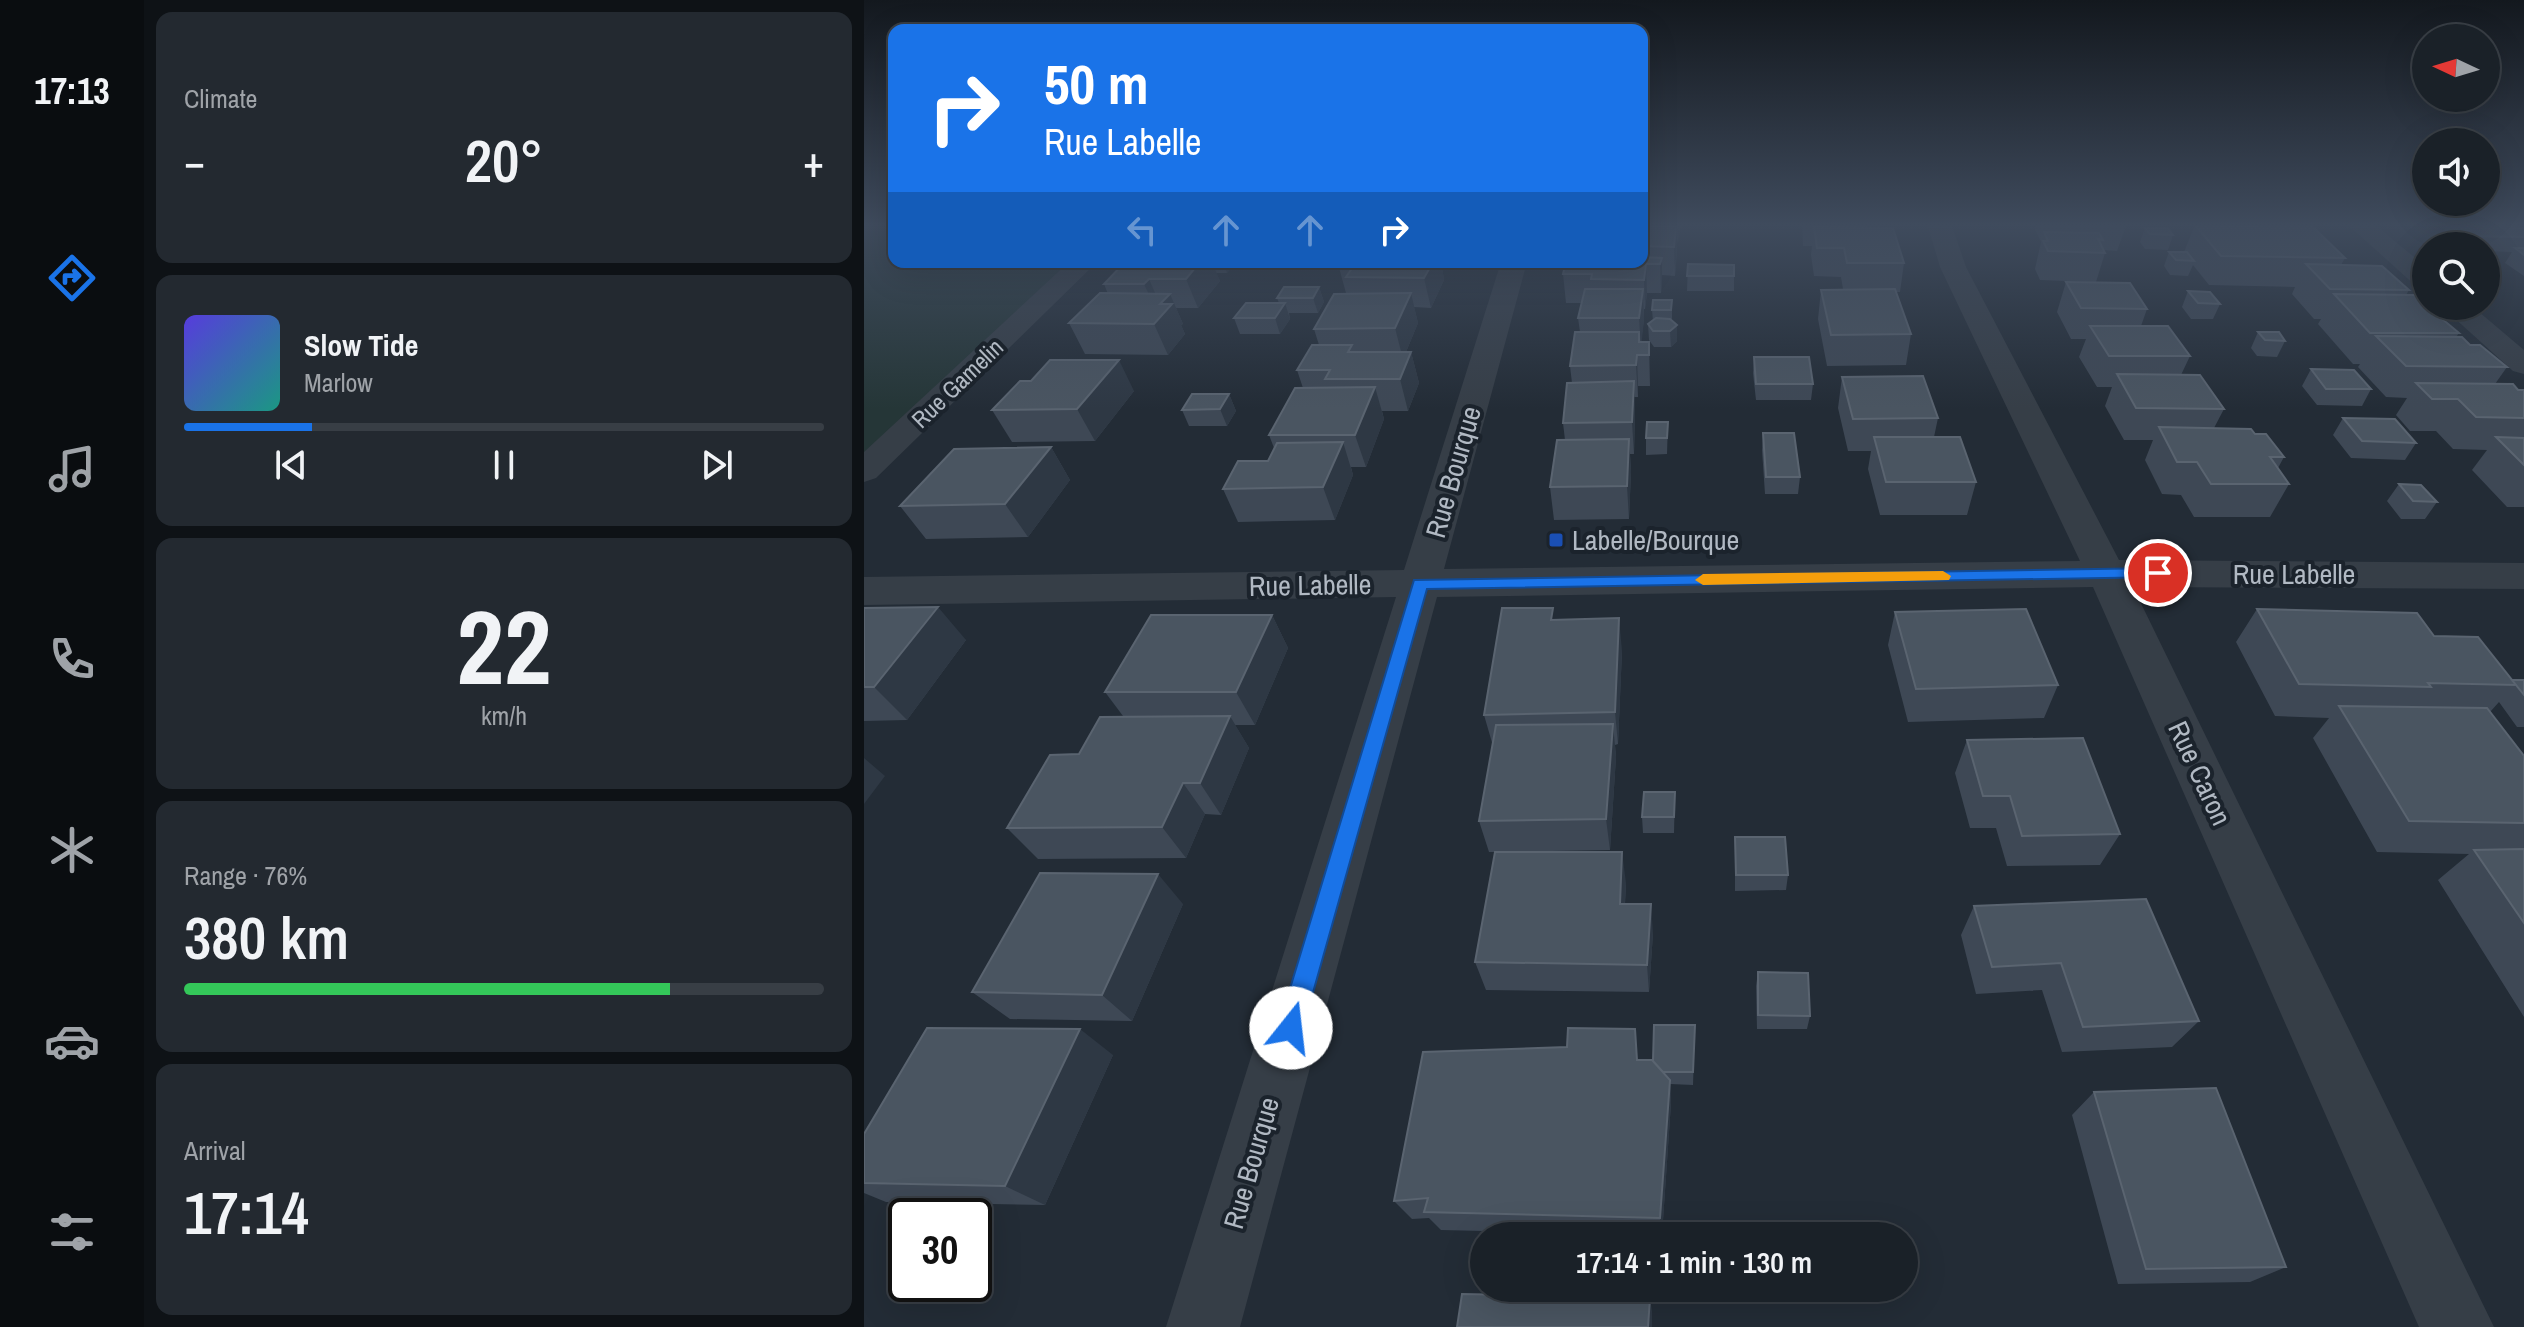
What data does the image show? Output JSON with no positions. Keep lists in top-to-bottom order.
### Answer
{
  "streets": {
    "street": [
      "Rue Gamelin",
      "Rue Bourque",
      "Rue Labelle",
      "Rue Caron"
    ]
  },
  "crossings": [
    ["Rue Bourque", "Rue Labelle"],
    ["Rue Labelle", "Rue Caron"]
  ],
  "places": {
    "transit": ["Labelle/Bourque"]
  },
  "north": "left",
  "page": {
    "tabs": "17:13",
    "tile": [
      "Climate",
      ["22", "km/h"],
      ["Range · 76%", "380 km"],
      ["Arrival", "17:14"]
    ],
    "turn": ["50 m", "Rue Labelle"],
    "heat": ["−", "20°", "+"],
    "song": ["Slow Tide", "Marlow"],
    "limit": "30",
    "trip": "17:14 · 1 min · 130 m"
  }
}
